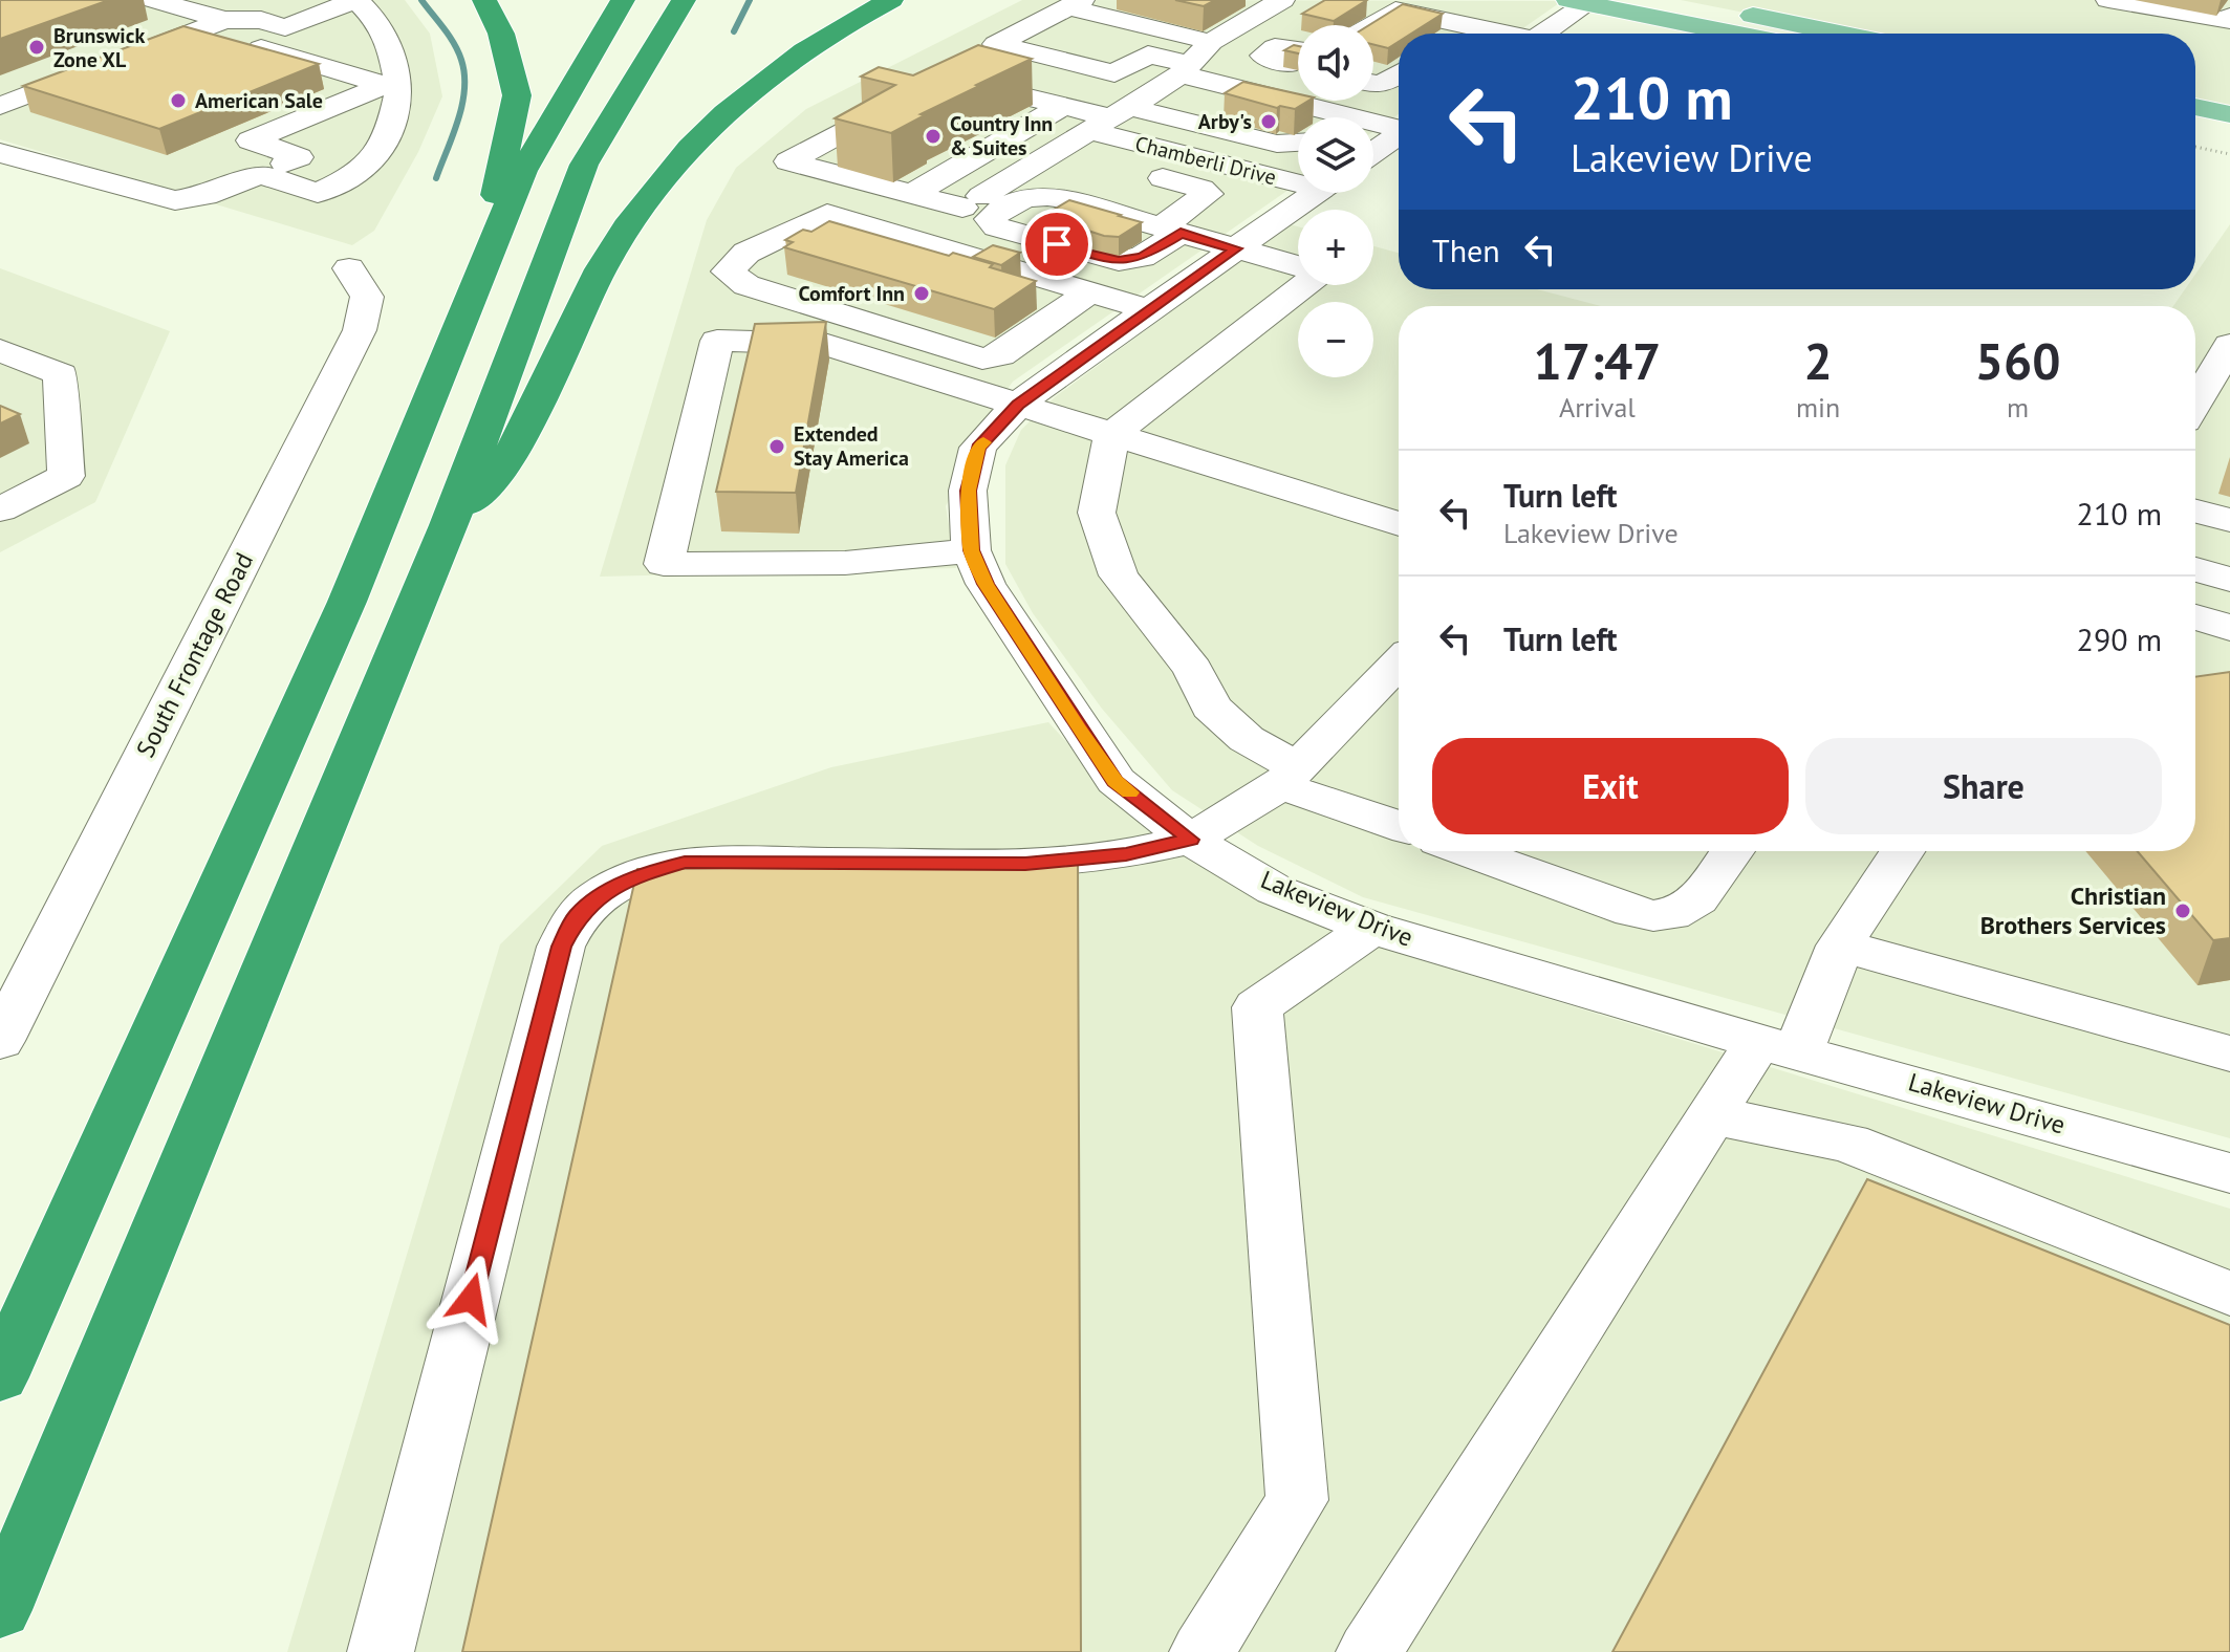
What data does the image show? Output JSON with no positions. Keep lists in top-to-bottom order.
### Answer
{
  "streets": {
    "street": ["Chamberli Drive", "South Frontage Road", "Lakeview Drive"]
  },
  "places": [
    "Brunswick Zone XL",
    "American Sale",
    "Arby's",
    "Country Inn & Suites",
    "Comfort Inn",
    "Extended Stay America",
    "Christian Brothers Services"
  ],
  "page": {
    "map_buttons": ["+", "−"],
    "turn": ["210 m", "Lakeview Drive"],
    "then": "Then",
    "eta": [
      "17:47",
      "Arrival",
      "2",
      "min",
      "560",
      "m"
    ],
    "list": [
      {
        "name": "Turn left",
        "note": "Lakeview Drive",
        "value": "210 m"
      },
      {
        "name": "Turn left",
        "value": "290 m"
      }
    ],
    "buttons": ["Exit", "Share"]
  }
}
